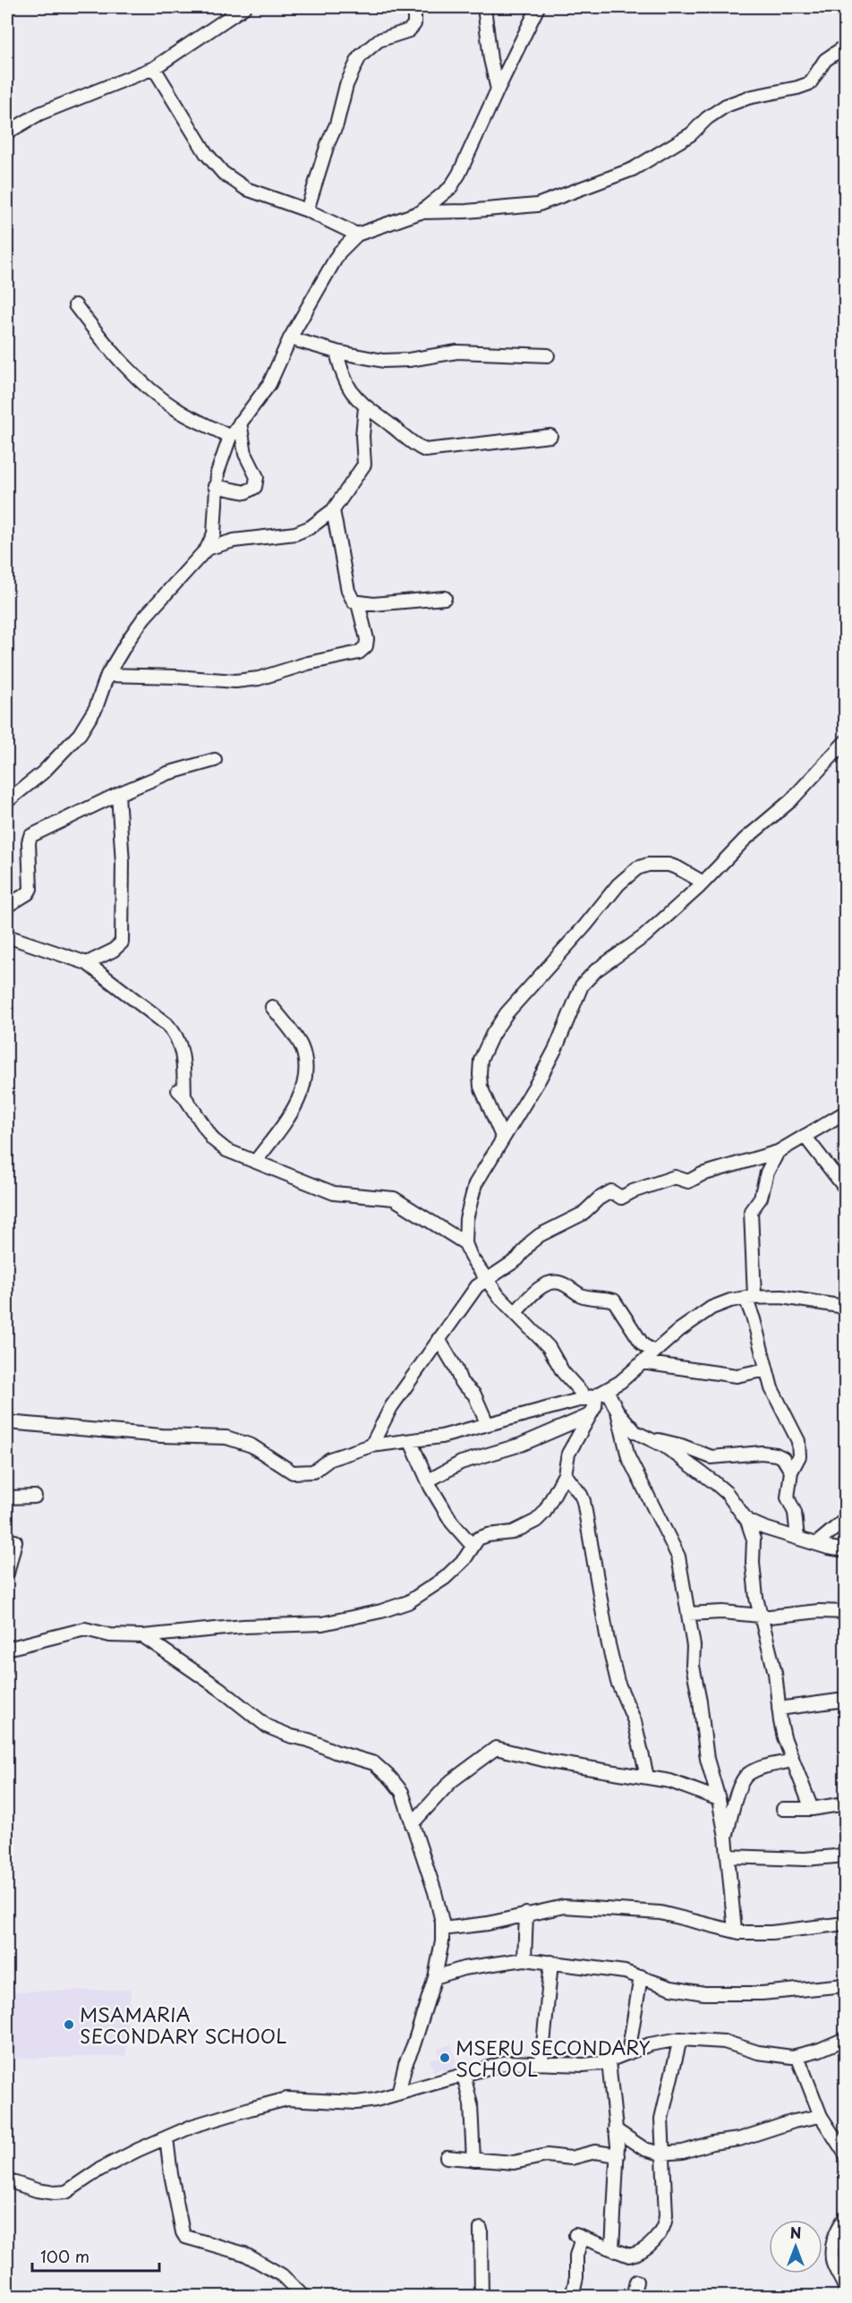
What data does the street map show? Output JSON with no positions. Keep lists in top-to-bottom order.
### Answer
{
  "places": ["MSAMARIA SECONDARY SCHOOL", "MSERU SECONDARY SCHOOL"],
  "scale_bar": "100 m",
  "north": "top"
}
